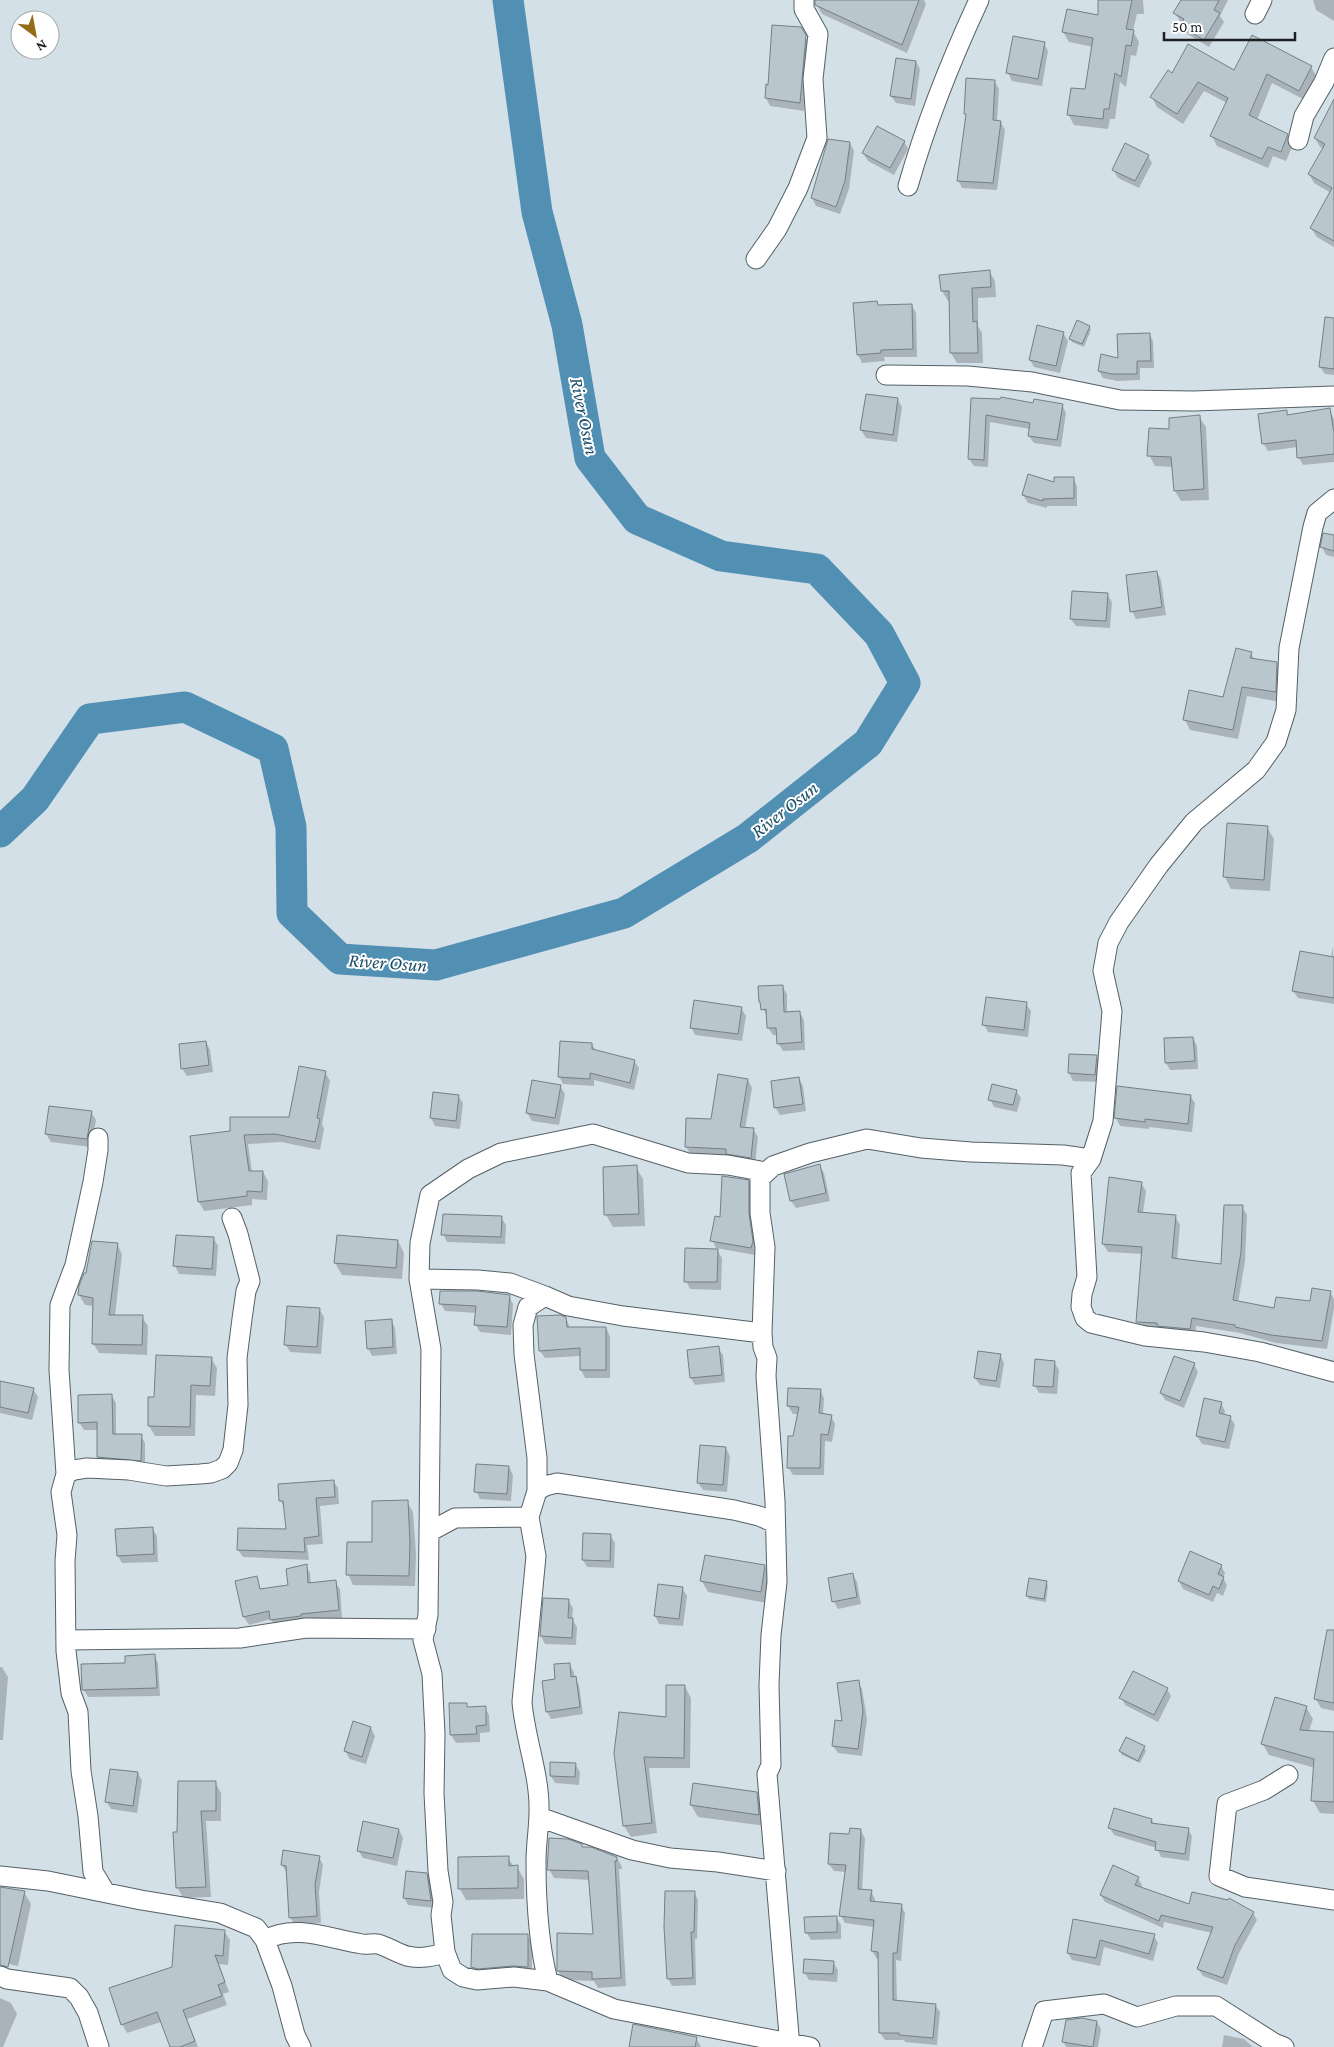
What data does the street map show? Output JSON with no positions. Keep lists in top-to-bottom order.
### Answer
{
  "water": ["River Osun"],
  "scale_bar": "50 m",
  "north": "bottom right"
}
